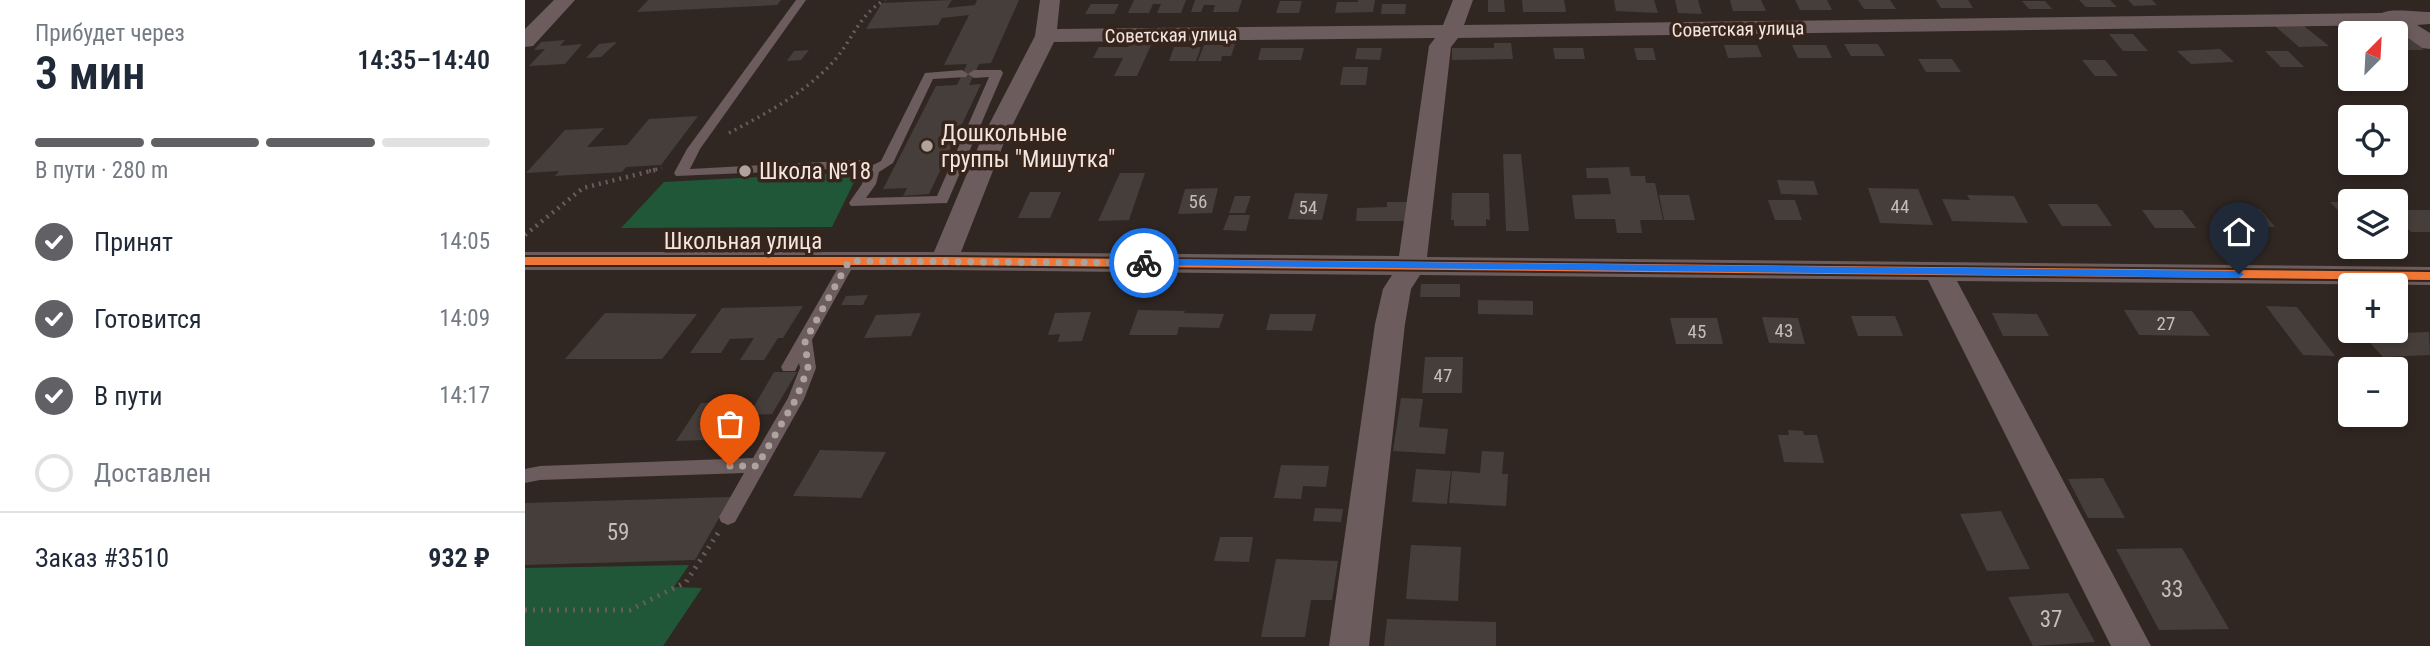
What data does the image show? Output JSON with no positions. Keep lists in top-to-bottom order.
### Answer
{
  "streets": {
    "street": ["Советская улица", "Школьная улица"]
  },
  "places": ["Дошкольные группы \"Мишутка\"", "Школа №18"],
  "house_numbers": [
    "56",
    "44",
    "54",
    "27",
    "43",
    "45",
    "47",
    "59",
    "33",
    "37"
  ],
  "north": "top right",
  "page": {
    "heading": ["3 мин", "Прибудет через", "14:35–14:40"],
    "panel": ["Заказ #3510", "932 ₽"],
    "map_buttons": ["+", "−"],
    "bar": "В пути · 280 m",
    "list": [
      ["Принят", "14:05"],
      ["Готовится", "14:09"],
      ["В пути", "14:17"],
      "Доставлен"
    ]
  }
}
